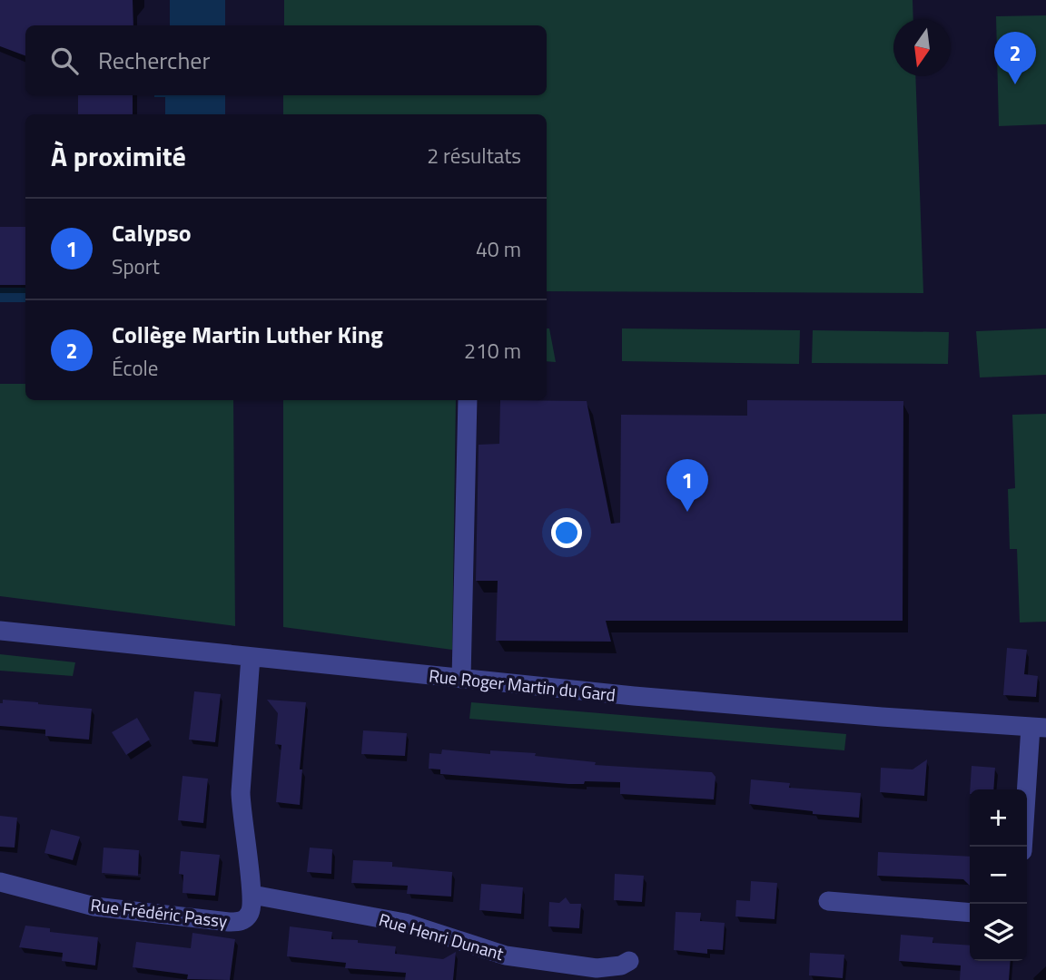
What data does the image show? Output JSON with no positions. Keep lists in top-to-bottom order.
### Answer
{
  "streets": {
    "street": ["Rue Roger Martin du Gard", "Rue Frédéric Passy", "Rue Henri Dunant"]
  },
  "crossings": [
    ["Rue Frédéric Passy", "Rue Henri Dunant"]
  ],
  "north": "bottom",
  "page": {
    "search": "Rechercher",
    "pins": ["2", "1"],
    "heading": ["À proximité", "2 résultats"],
    "list": [
      {
        "mark": "1",
        "name": "Calypso",
        "note": "Sport",
        "value": "40 m"
      },
      {
        "mark": "2",
        "name": "Collège Martin Luther King",
        "note": "École",
        "value": "210 m"
      }
    ],
    "map_buttons": ["+", "−"]
  }
}
